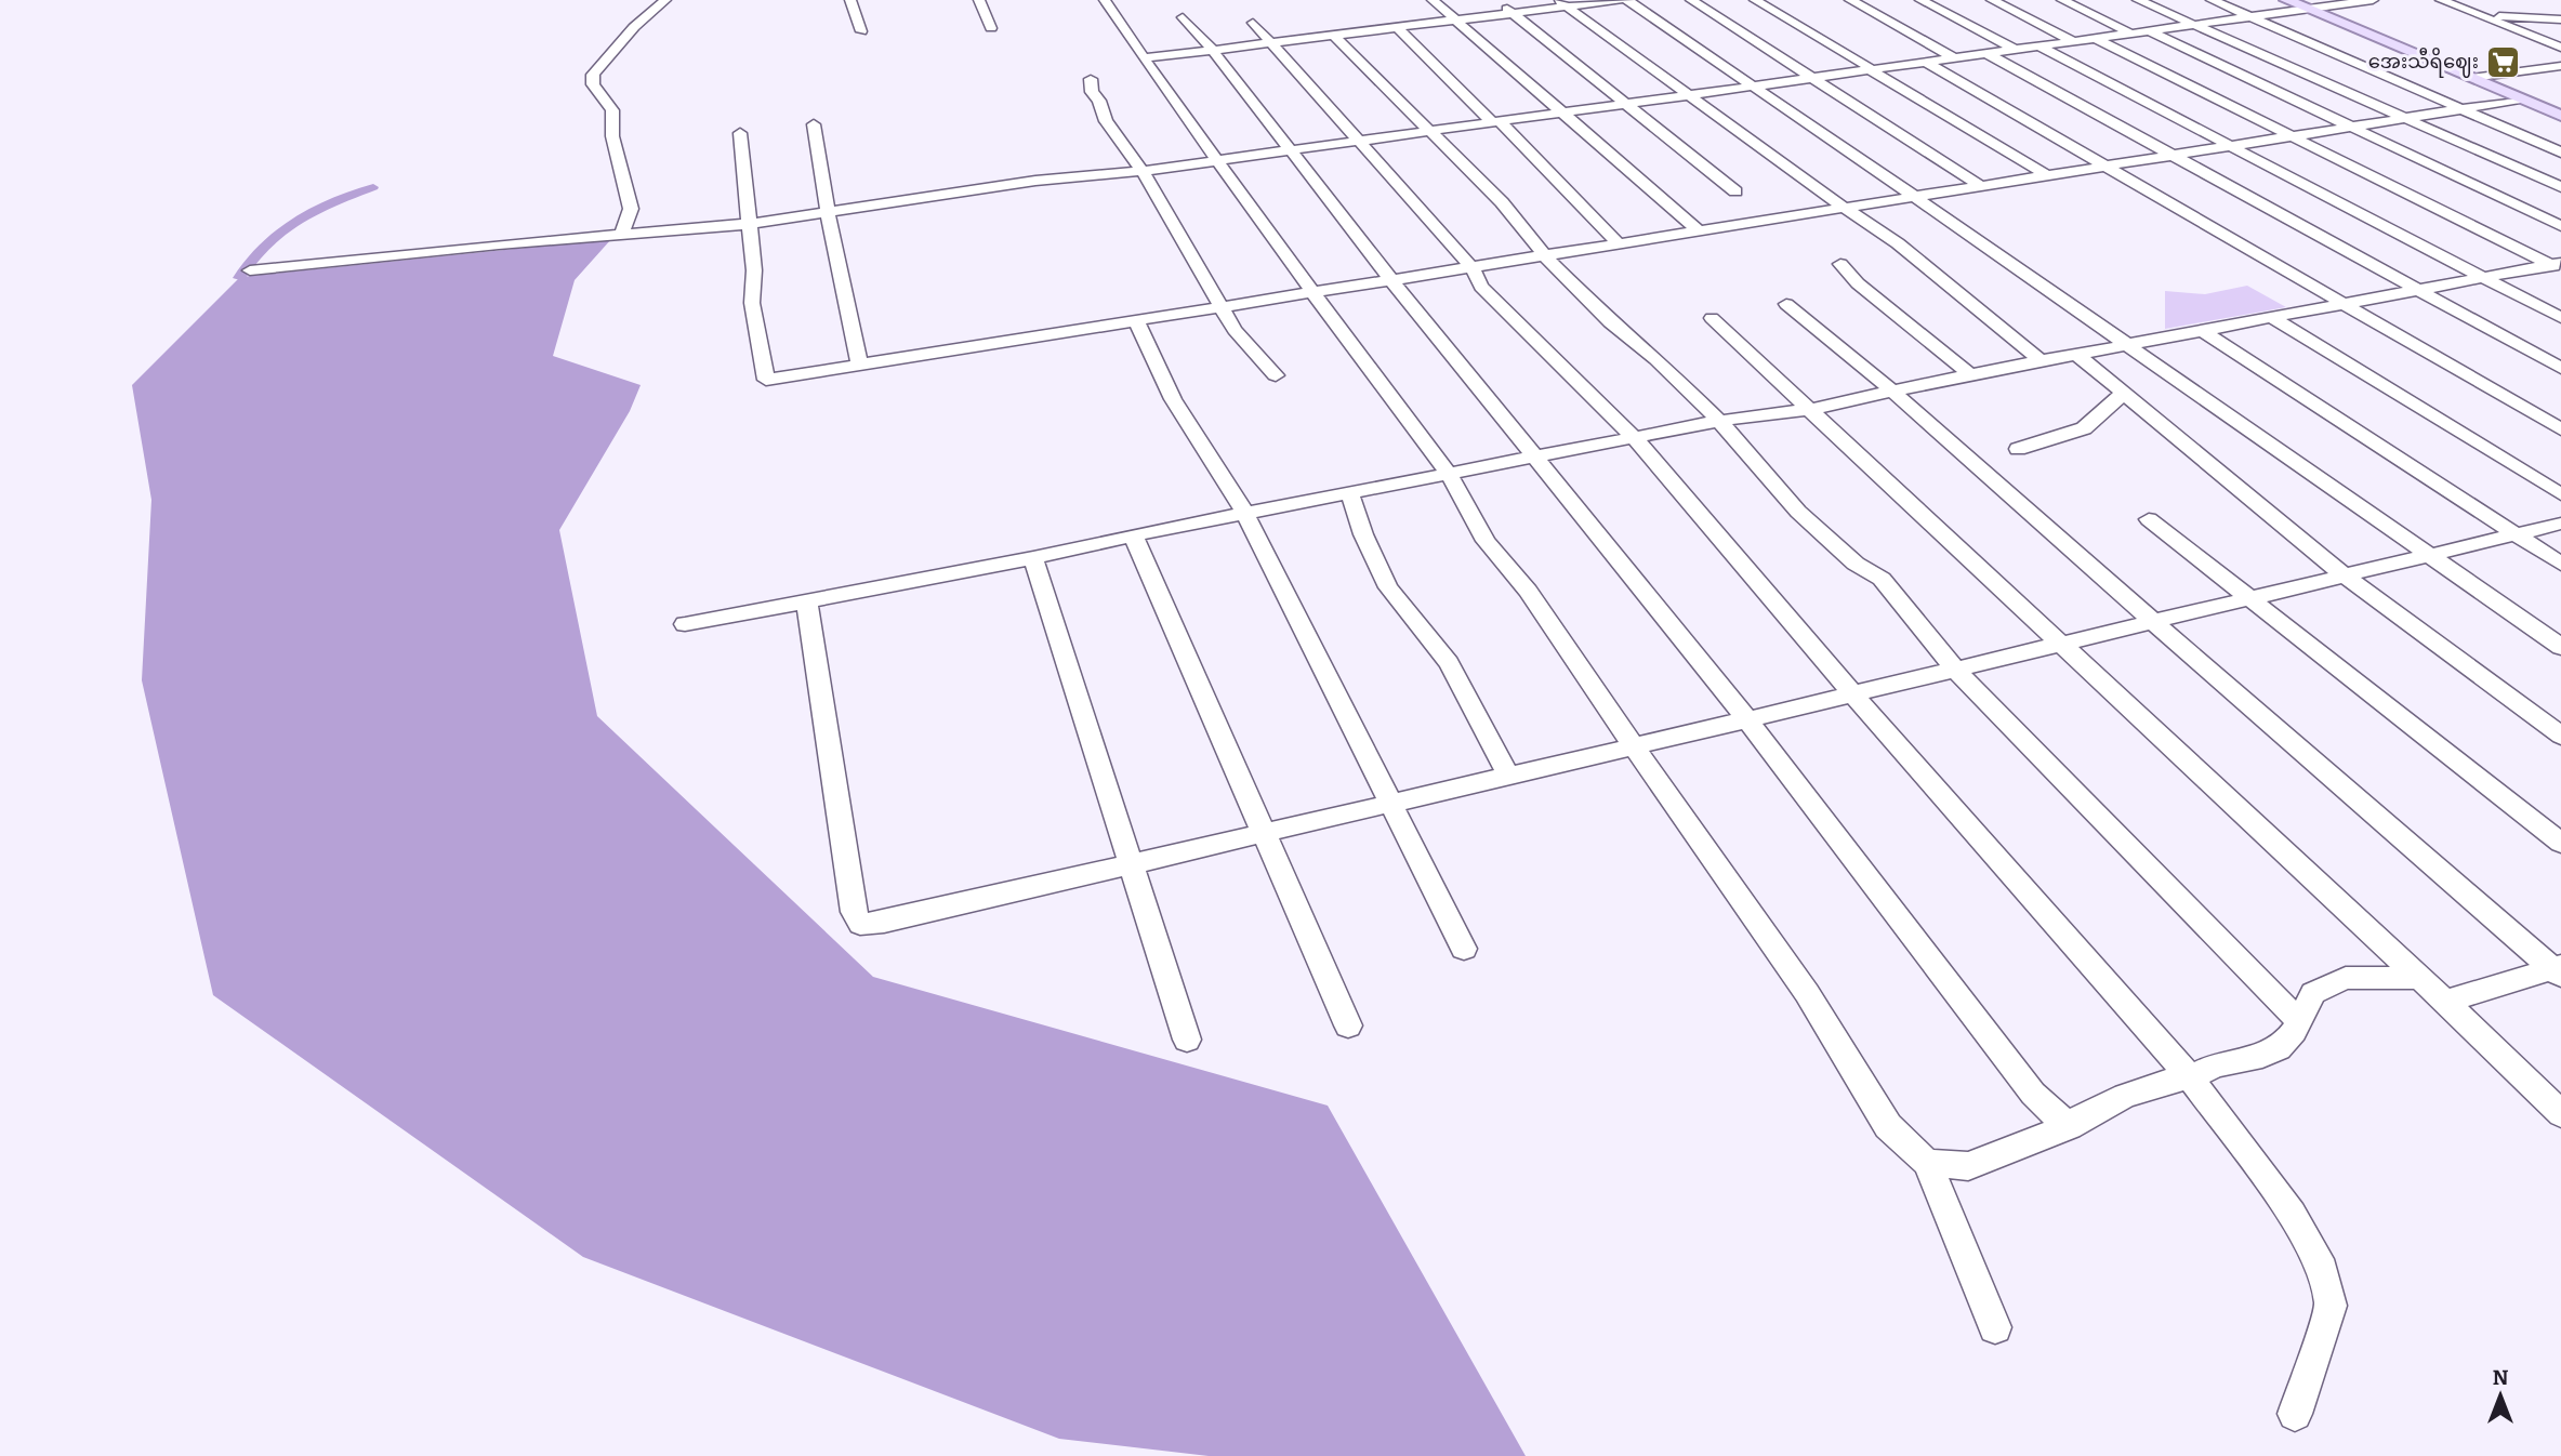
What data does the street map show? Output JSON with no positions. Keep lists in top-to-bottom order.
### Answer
{
  "places": {
    "supermarket": ["အေးသီရိဈေး"]
  },
  "north": "top"
}
